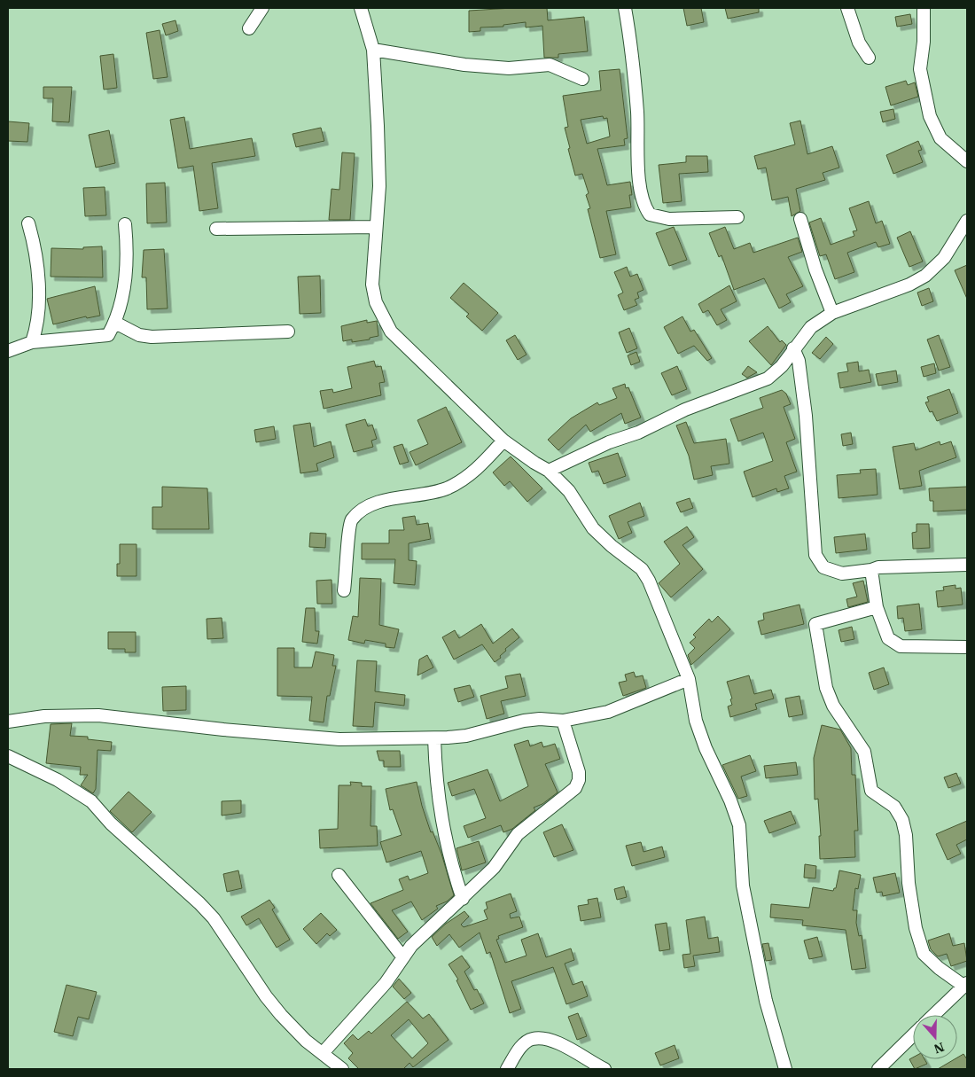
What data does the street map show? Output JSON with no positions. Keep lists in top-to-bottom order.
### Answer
{
  "north": "bottom"
}
